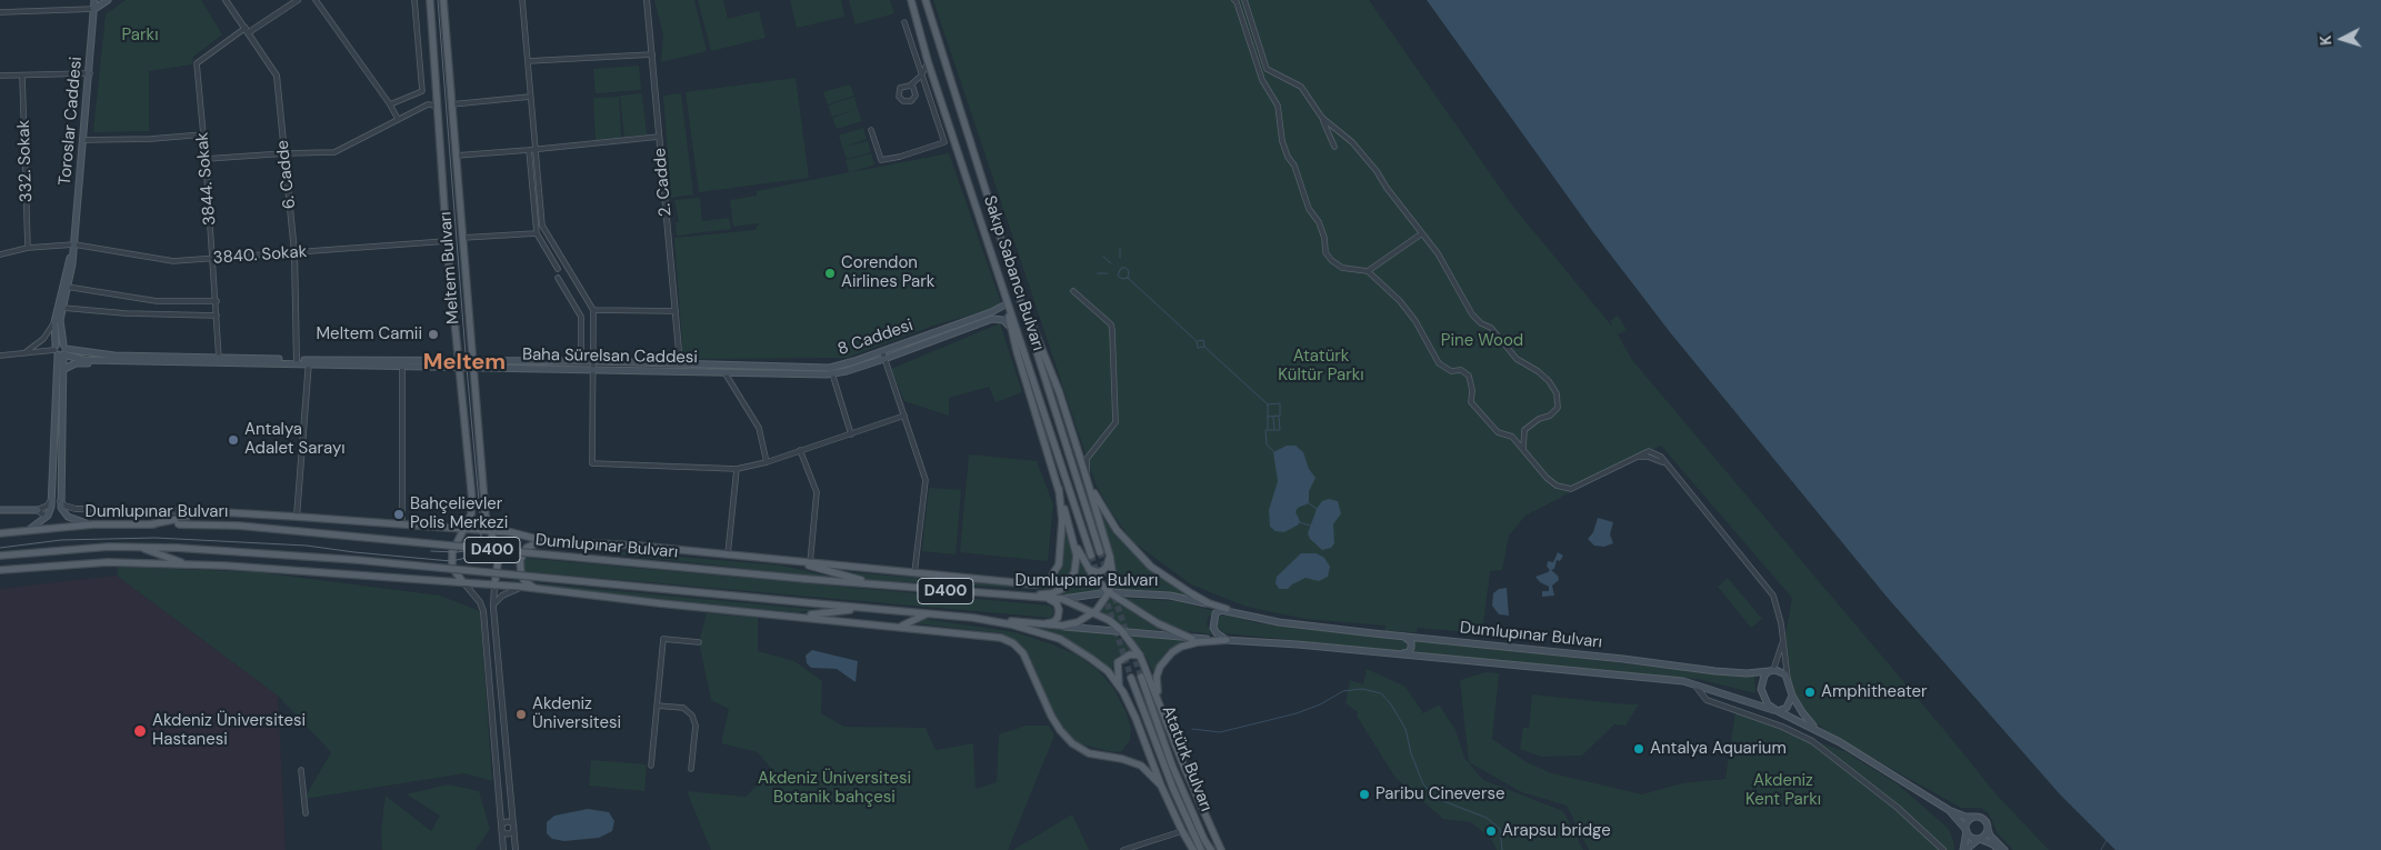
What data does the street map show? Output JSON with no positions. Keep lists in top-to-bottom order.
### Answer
{
  "streets": {
    "main road": [
      "Toroslar Caddesi",
      "Meltem Bulvarı",
      "Sakıp Sabancı Bulvarı",
      "8 Caddesi",
      "Baha Sürelsan Caddesi",
      "Dumlupınar Bulvarı",
      "D400",
      "Atatürk Bulvarı"
    ],
    "street": [
      "332. Sokak",
      "6. Cadde",
      "3844. Sokak",
      "2. Cadde",
      "3840. Sokak"
    ]
  },
  "crossings": [
    ["Toroslar Caddesi", "3840. Sokak"],
    ["Toroslar Caddesi", "Baha Sürelsan Caddesi"],
    ["332. Sokak", "3840. Sokak"],
    ["6. Cadde", "3844. Sokak"],
    ["6. Cadde", "3840. Sokak"],
    ["6. Cadde", "Baha Sürelsan Caddesi"],
    ["3844. Sokak", "3840. Sokak"],
    ["3844. Sokak", "Baha Sürelsan Caddesi"],
    ["2. Cadde", "8 Caddesi"],
    ["2. Cadde", "Baha Sürelsan Caddesi"],
    ["3840. Sokak", "Meltem Bulvarı"],
    ["Meltem Bulvarı", "Baha Sürelsan Caddesi"],
    ["Sakıp Sabancı Bulvarı", "8 Caddesi"],
    ["8 Caddesi", "Baha Sürelsan Caddesi"]
  ],
  "districts": ["Meltem"],
  "parks": [
    "Parkı",
    "Pine Wood",
    "Atatürk Kültür Parkı",
    "Akdeniz Üniversitesi Botanik bahçesi",
    "Akdeniz Kent Parkı"
  ],
  "places": [
    "Corendon Airlines Park",
    "Meltem Camii",
    "Antalya Adalet Sarayı",
    "Bahçelievler Polis Merkezi",
    "Amphitheater",
    "Akdeniz Üniversitesi",
    "Akdeniz Üniversitesi Hastanesi",
    "Antalya Aquarium",
    "Paribu Cineverse",
    "Arapsu bridge"
  ],
  "north": "left"
}
